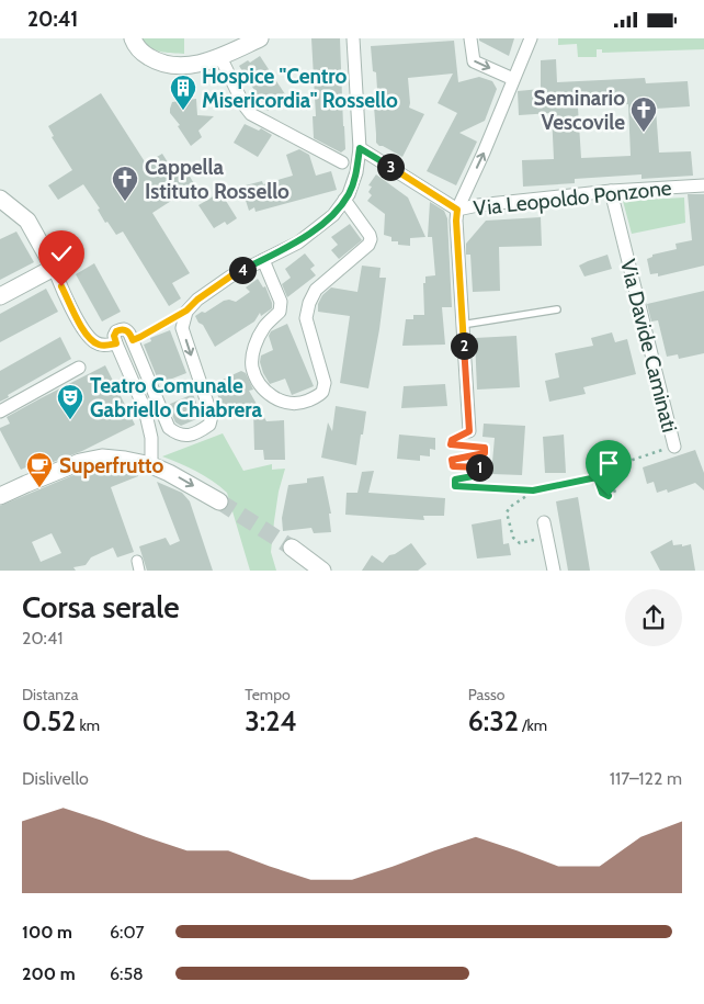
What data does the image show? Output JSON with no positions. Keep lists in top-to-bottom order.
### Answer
{
  "streets": {
    "street": ["Via Leopoldo Ponzone", "Via Davide Caminati"]
  },
  "crossings": [
    ["Via Leopoldo Ponzone", "Via Davide Caminati"]
  ],
  "places": {
    "building": ["Hospice \"Centro Misericordia\" Rossello"],
    "church": ["Seminario Vescovile", "Cappella Istituto Rossello"],
    "theatre": ["Teatro Comunale Gabriello Chiabrera"],
    "cafe": ["Superfrutto"]
  },
  "page": {
    "status": "20:41",
    "pins": [
      "3",
      "4",
      "2",
      "1"
    ],
    "heading": ["Corsa serale", "20:41"],
    "stats": [
      ["Distanza", "0.52 km"],
      ["Tempo", "3:24"],
      ["Passo", "6:32 /km"]
    ],
    "chart": ["Dislivello", "117–122 m"],
    "list": [
      {
        "name": "100 m",
        "note": "6:07"
      },
      {
        "name": "200 m",
        "note": "6:58"
      }
    ]
  }
}
